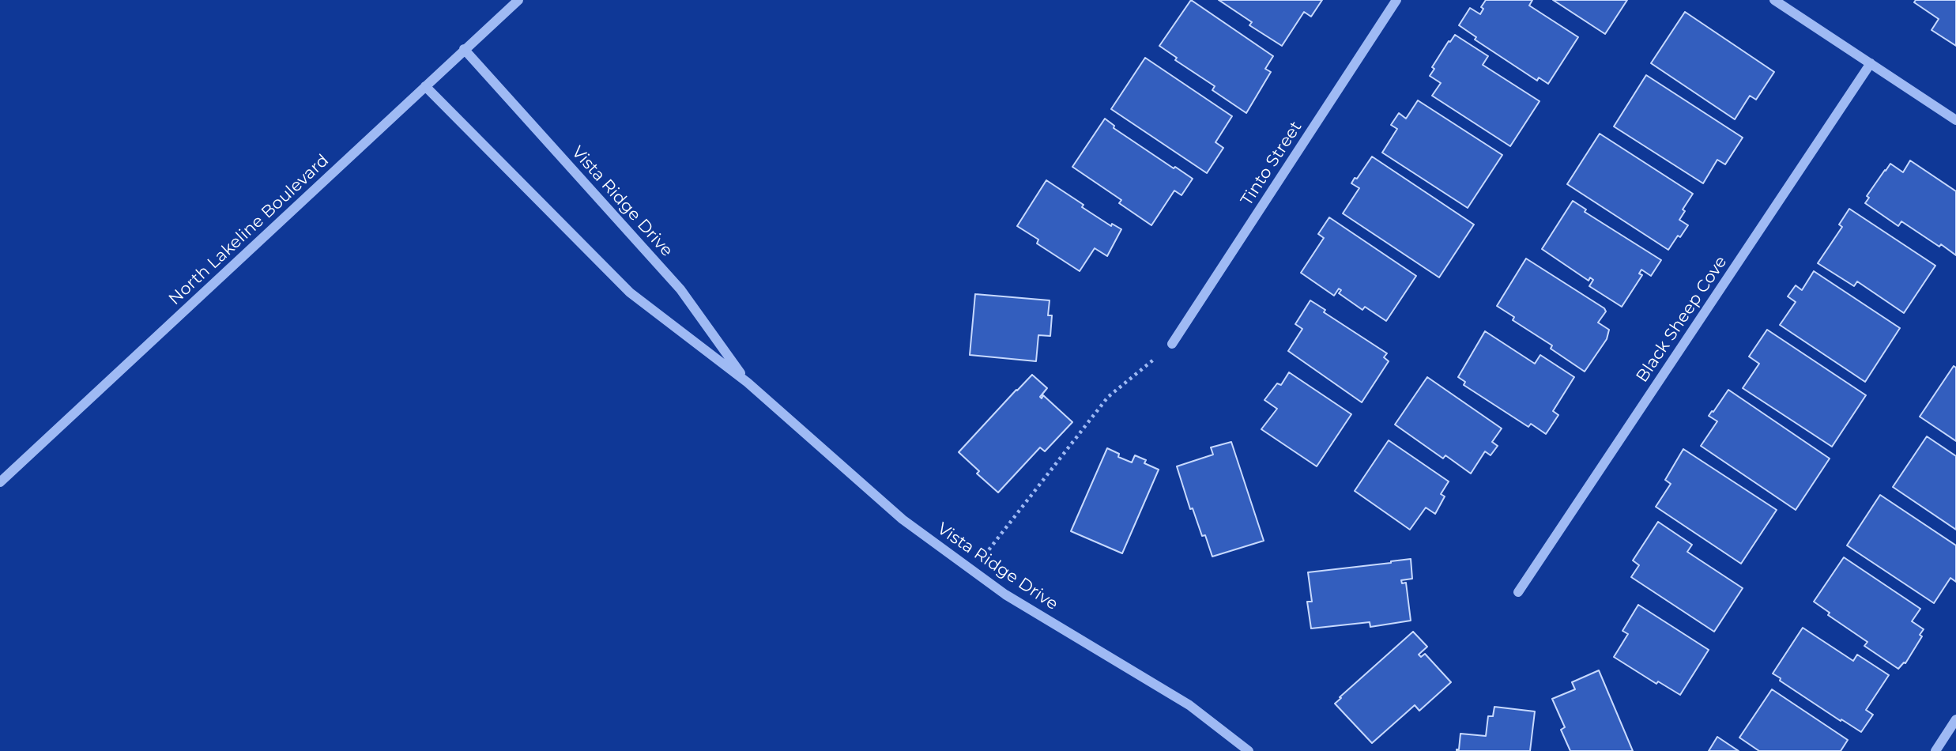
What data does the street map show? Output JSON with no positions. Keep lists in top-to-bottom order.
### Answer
{
  "streets": {
    "street": [
      "Tinto Street",
      "Vista Ridge Drive",
      "North Lakeline Boulevard",
      "Black Sheep Cove"
    ]
  },
  "crossings": [
    ["Vista Ridge Drive", "North Lakeline Boulevard"]
  ]
}
